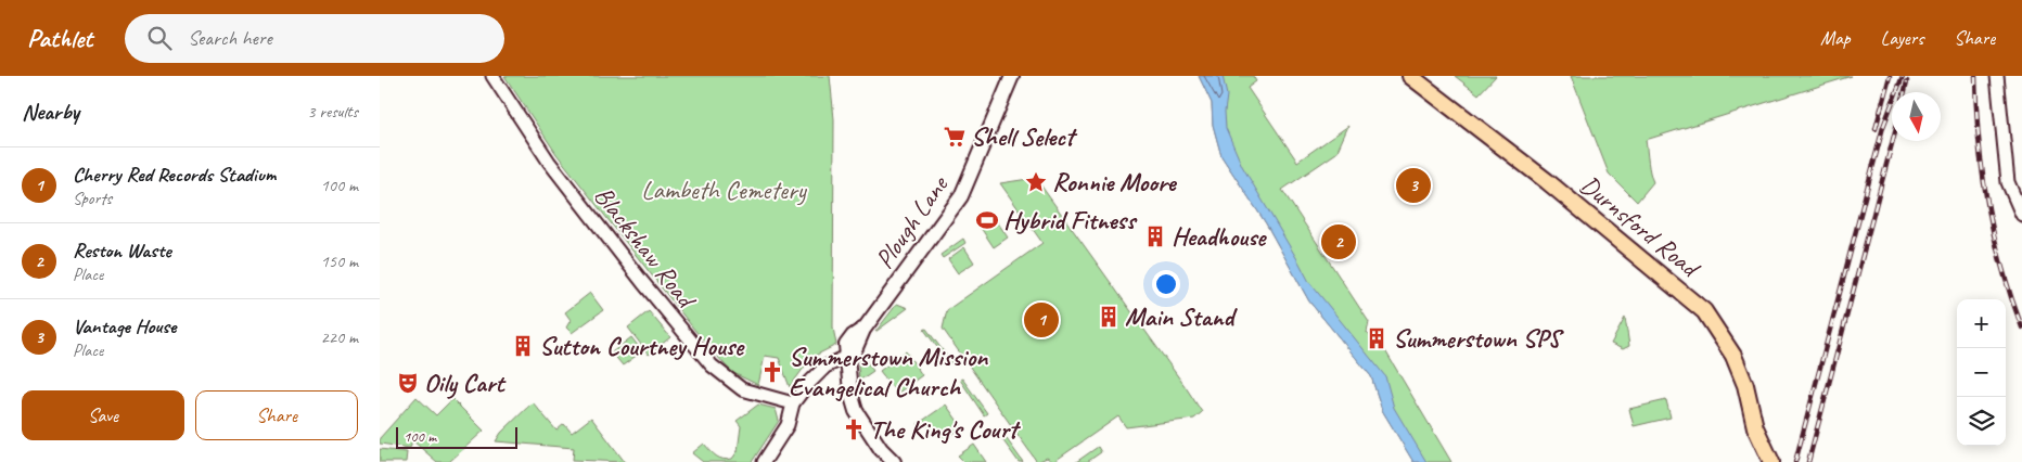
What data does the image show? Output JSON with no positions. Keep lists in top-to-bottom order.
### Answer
{
  "streets": {
    "main road": ["Plough Lane", "Durnsford Road"],
    "street": ["Blackshaw Road"]
  },
  "parks": ["Lambeth Cemetery"],
  "places": {
    "supermarket": ["Shell Select"],
    "place": ["Ronnie Moore"],
    "sports": ["Hybrid Fitness"],
    "building": [
      "Headhouse",
      "Main Stand",
      "Summerstown SPS",
      "Sutton Courtney House"
    ],
    "church": ["Summerstown Mission Evangelical Church", "The King's Court"],
    "theatre": ["Oily Cart"]
  },
  "scale_bar": "100 m",
  "north": "bottom",
  "page": {
    "header": "Pathlet",
    "search": "Search here",
    "nav": ["Map", "Layers", "Share"],
    "heading": ["Nearby", "3 results"],
    "list": [
      {
        "mark": "1",
        "name": "Cherry Red Records Stadium",
        "note": "Sports",
        "value": "100 m"
      },
      {
        "mark": "2",
        "name": "Reston Waste",
        "note": "Place",
        "value": "150 m"
      },
      {
        "mark": "3",
        "name": "Vantage House",
        "note": "Place",
        "value": "220 m"
      }
    ],
    "pins": ["3", "2", "1"],
    "map_buttons": ["+", "−"],
    "buttons": ["Save", "Share"],
    "scale": "100 m"
  }
}
